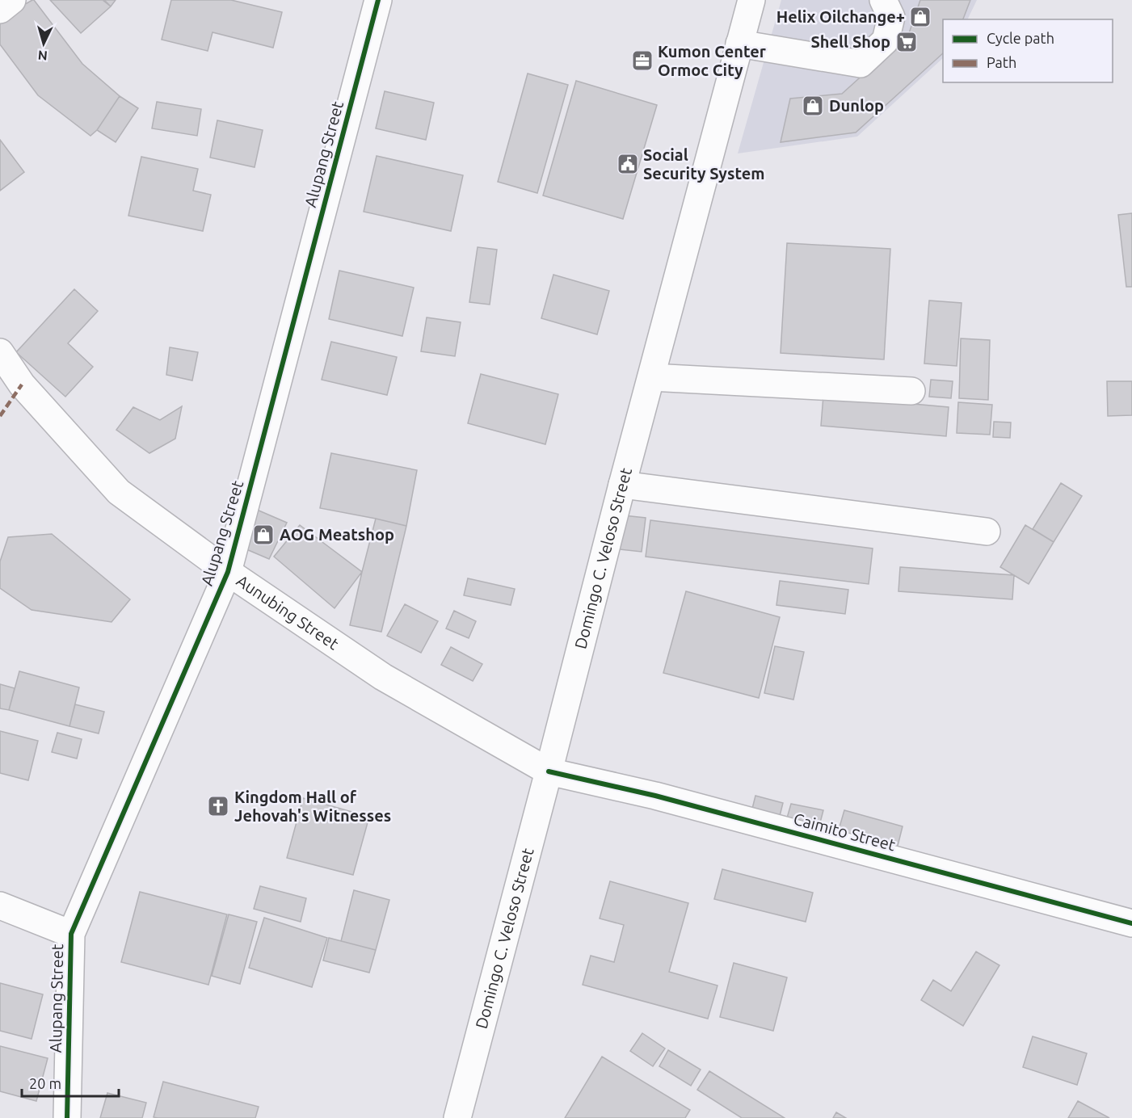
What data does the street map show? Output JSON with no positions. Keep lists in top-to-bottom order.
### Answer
{
  "streets": {
    "street": [
      "Alupang Street",
      "Domingo C. Veloso Street",
      "Aunubing Street",
      "Caimito Street"
    ]
  },
  "crossings": [
    ["Alupang Street", "Aunubing Street"],
    ["Domingo C. Veloso Street", "Aunubing Street"],
    ["Domingo C. Veloso Street", "Caimito Street"],
    ["Aunubing Street", "Caimito Street"]
  ],
  "places": {
    "shop": ["Helix Oilchange+", "Dunlop", "AOG Meatshop"],
    "supermarket": ["Shell Shop"],
    "office": ["Kumon Center Ormoc City"],
    "public building": ["Social Security System"],
    "church": ["Kingdom Hall of Jehovah's Witnesses"]
  },
  "legend": ["Cycle path", "Path"],
  "scale_bar": "20 m",
  "north": "bottom"
}
